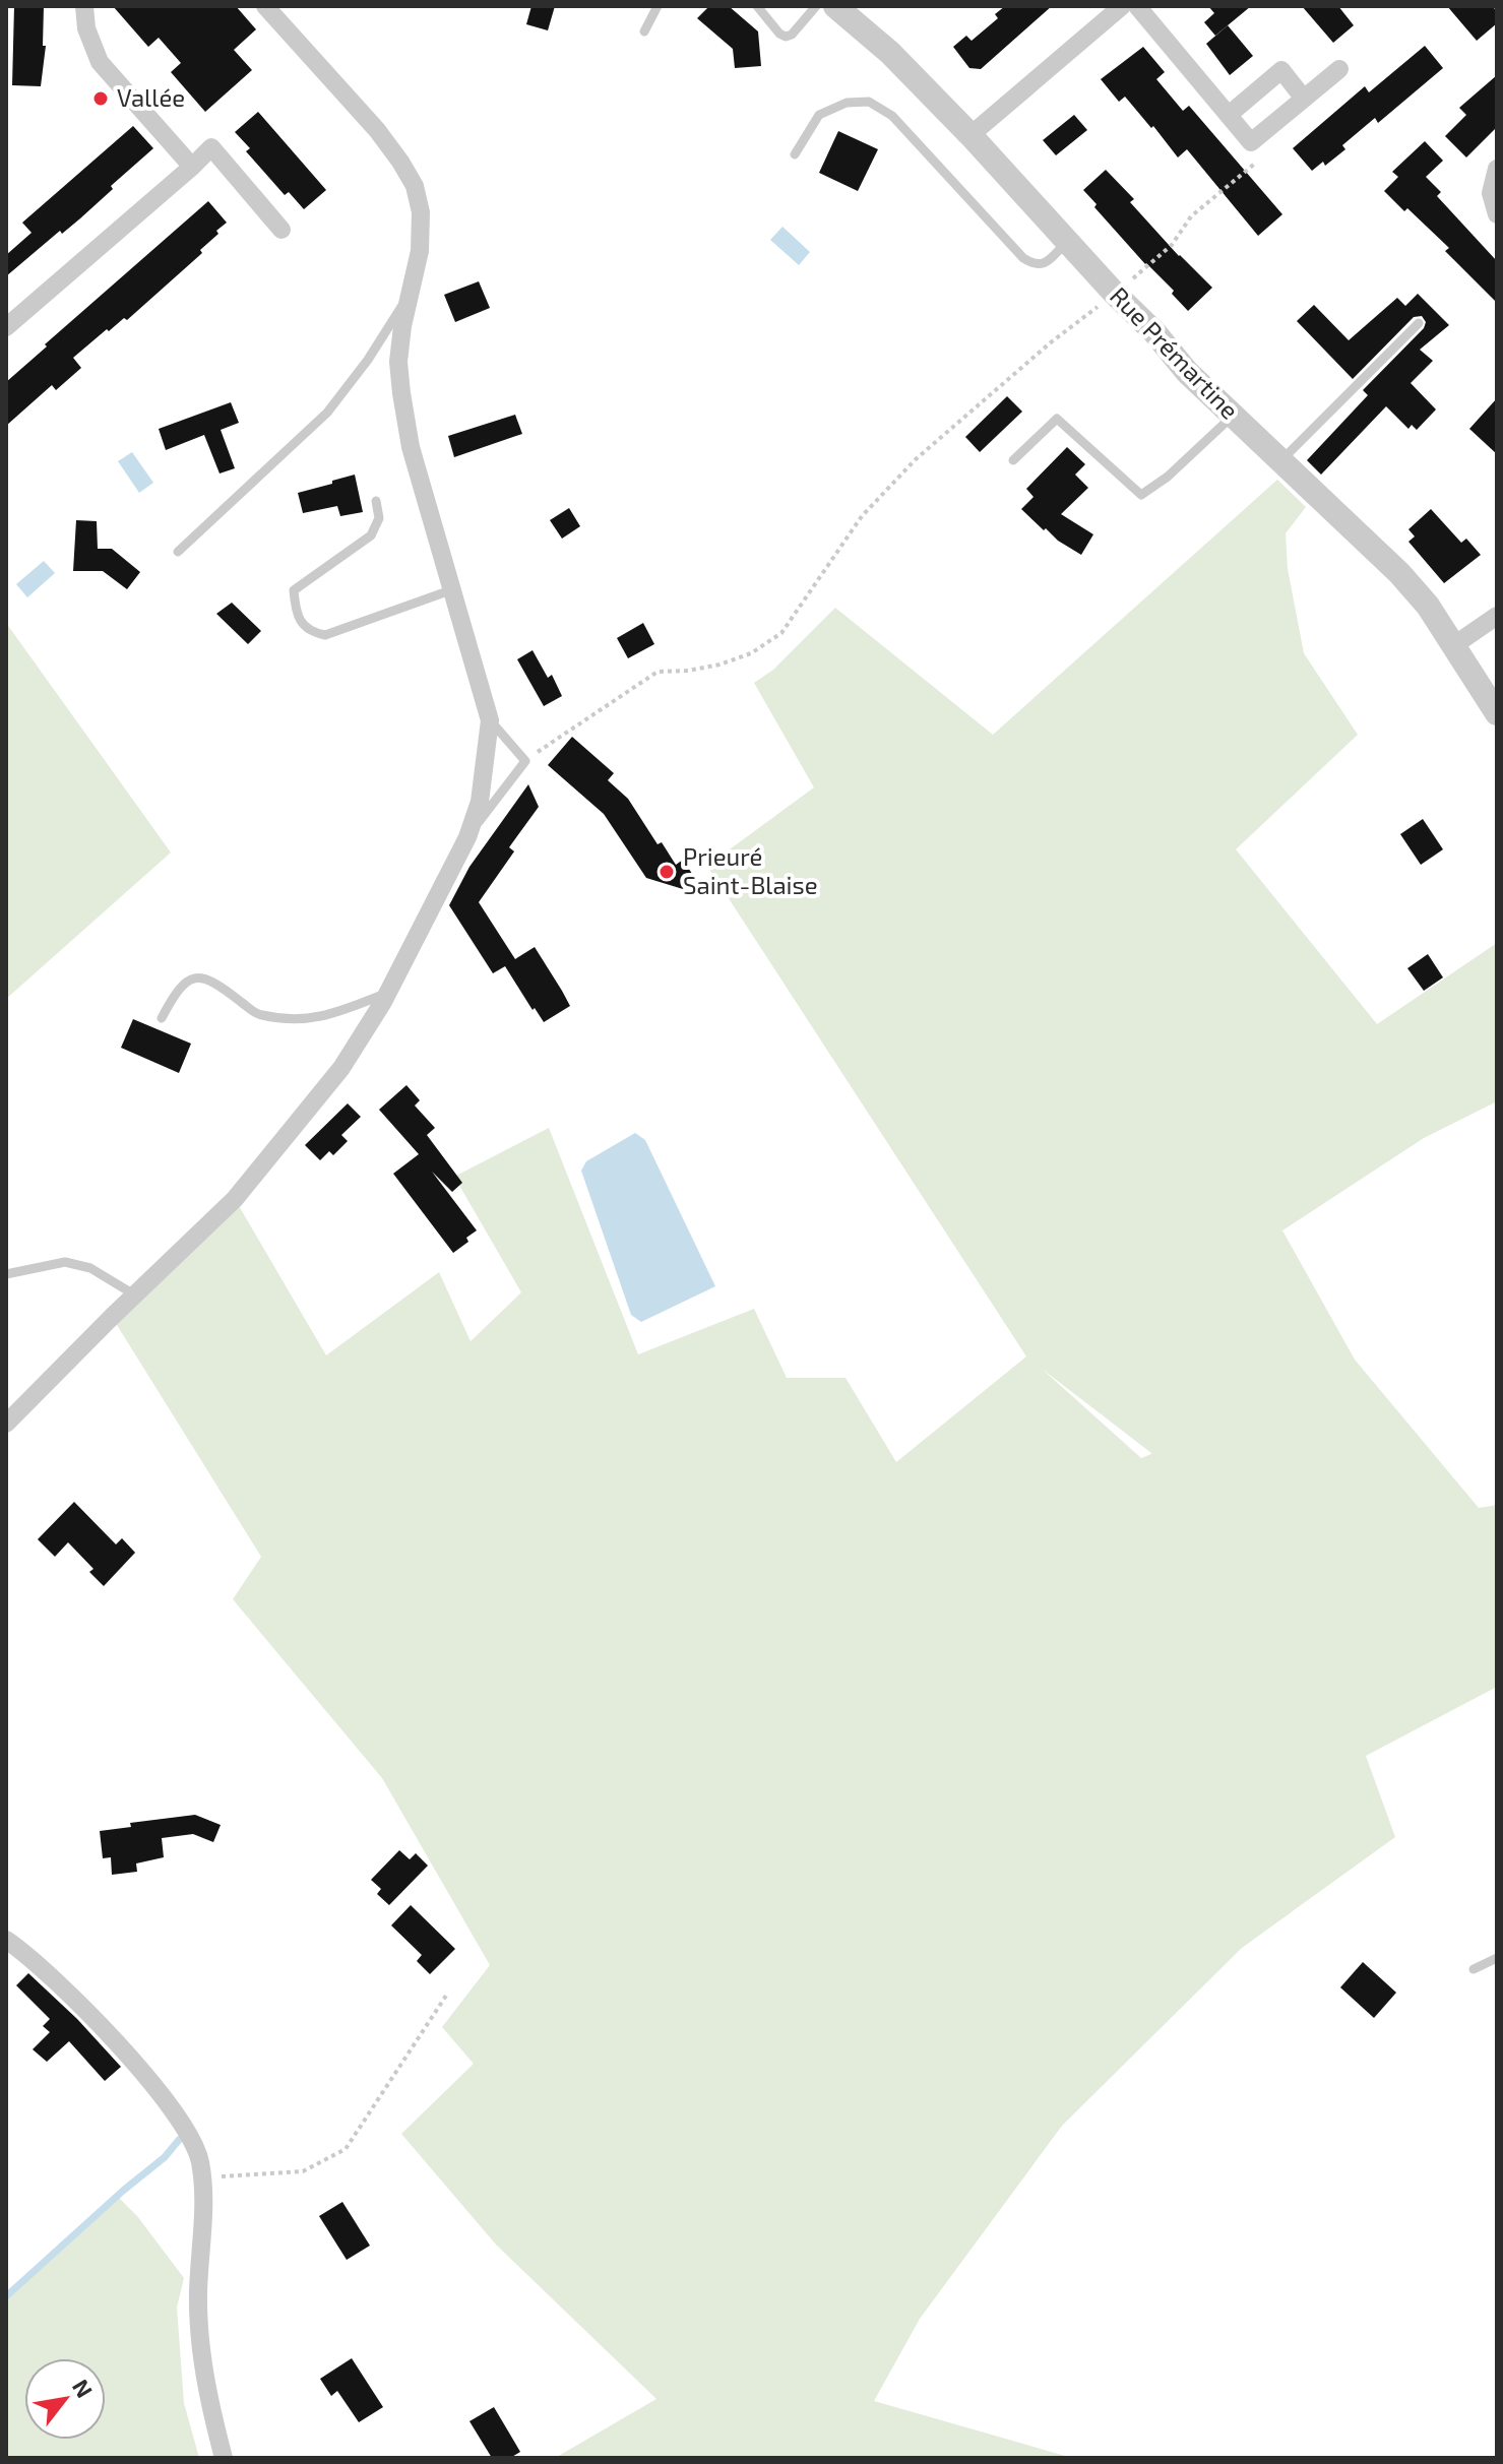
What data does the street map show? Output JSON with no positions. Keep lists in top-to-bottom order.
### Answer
{
  "streets": {
    "street": ["Rue Prémartine"]
  },
  "places": ["Vallée", "Prieuré Saint-Blaise"],
  "north": "top right"
}
